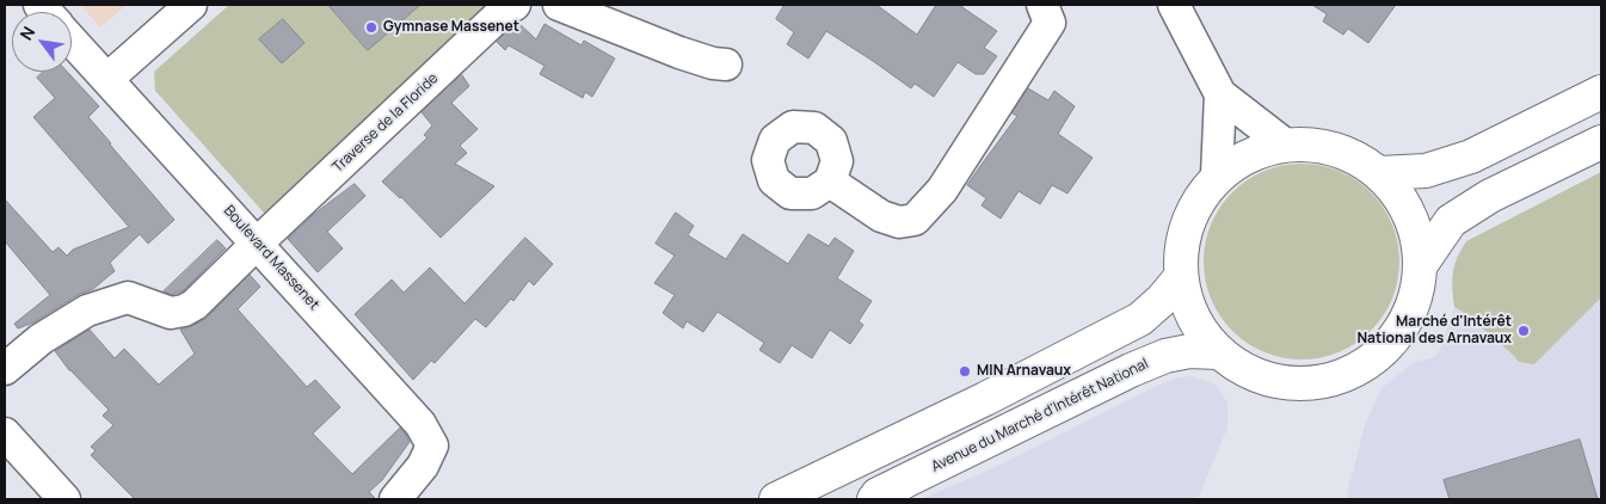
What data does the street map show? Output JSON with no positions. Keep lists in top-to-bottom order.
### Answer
{
  "streets": {
    "main road": ["Avenue du Marché d'Intérêt National"],
    "street": ["Traverse de la Floride", "Boulevard Massenet"]
  },
  "crossings": [
    ["Traverse de la Floride", "Boulevard Massenet"]
  ],
  "places": ["Gymnase Massenet", "Marché d'Intérêt National des Arnavaux", "MIN Arnavaux"],
  "north": "top left"
}
